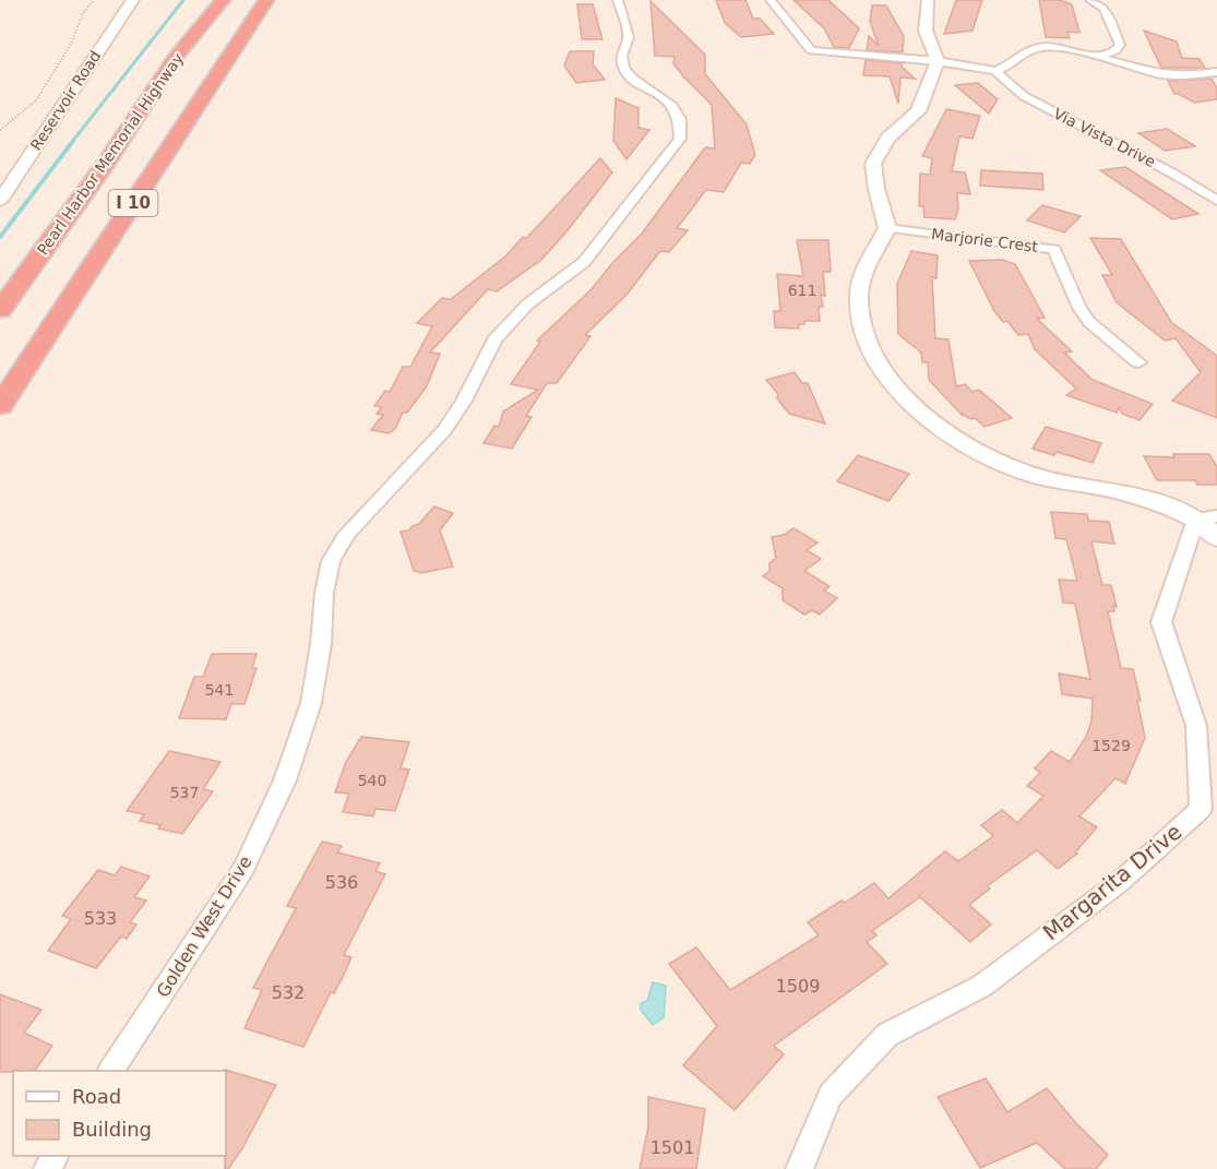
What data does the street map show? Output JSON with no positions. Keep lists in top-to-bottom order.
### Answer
{
  "streets": {
    "highway": ["Pearl Harbor Memorial Highway", "I 10"],
    "street": [
      "Reservoir Road",
      "Via Vista Drive",
      "Marjorie Crest",
      "Margarita Drive",
      "Golden West Drive"
    ]
  },
  "house_numbers": [
    "611",
    "541",
    "1529",
    "540",
    "537",
    "536",
    "533",
    "1509",
    "532",
    "1501"
  ],
  "legend": ["Road", "Building"]
}
